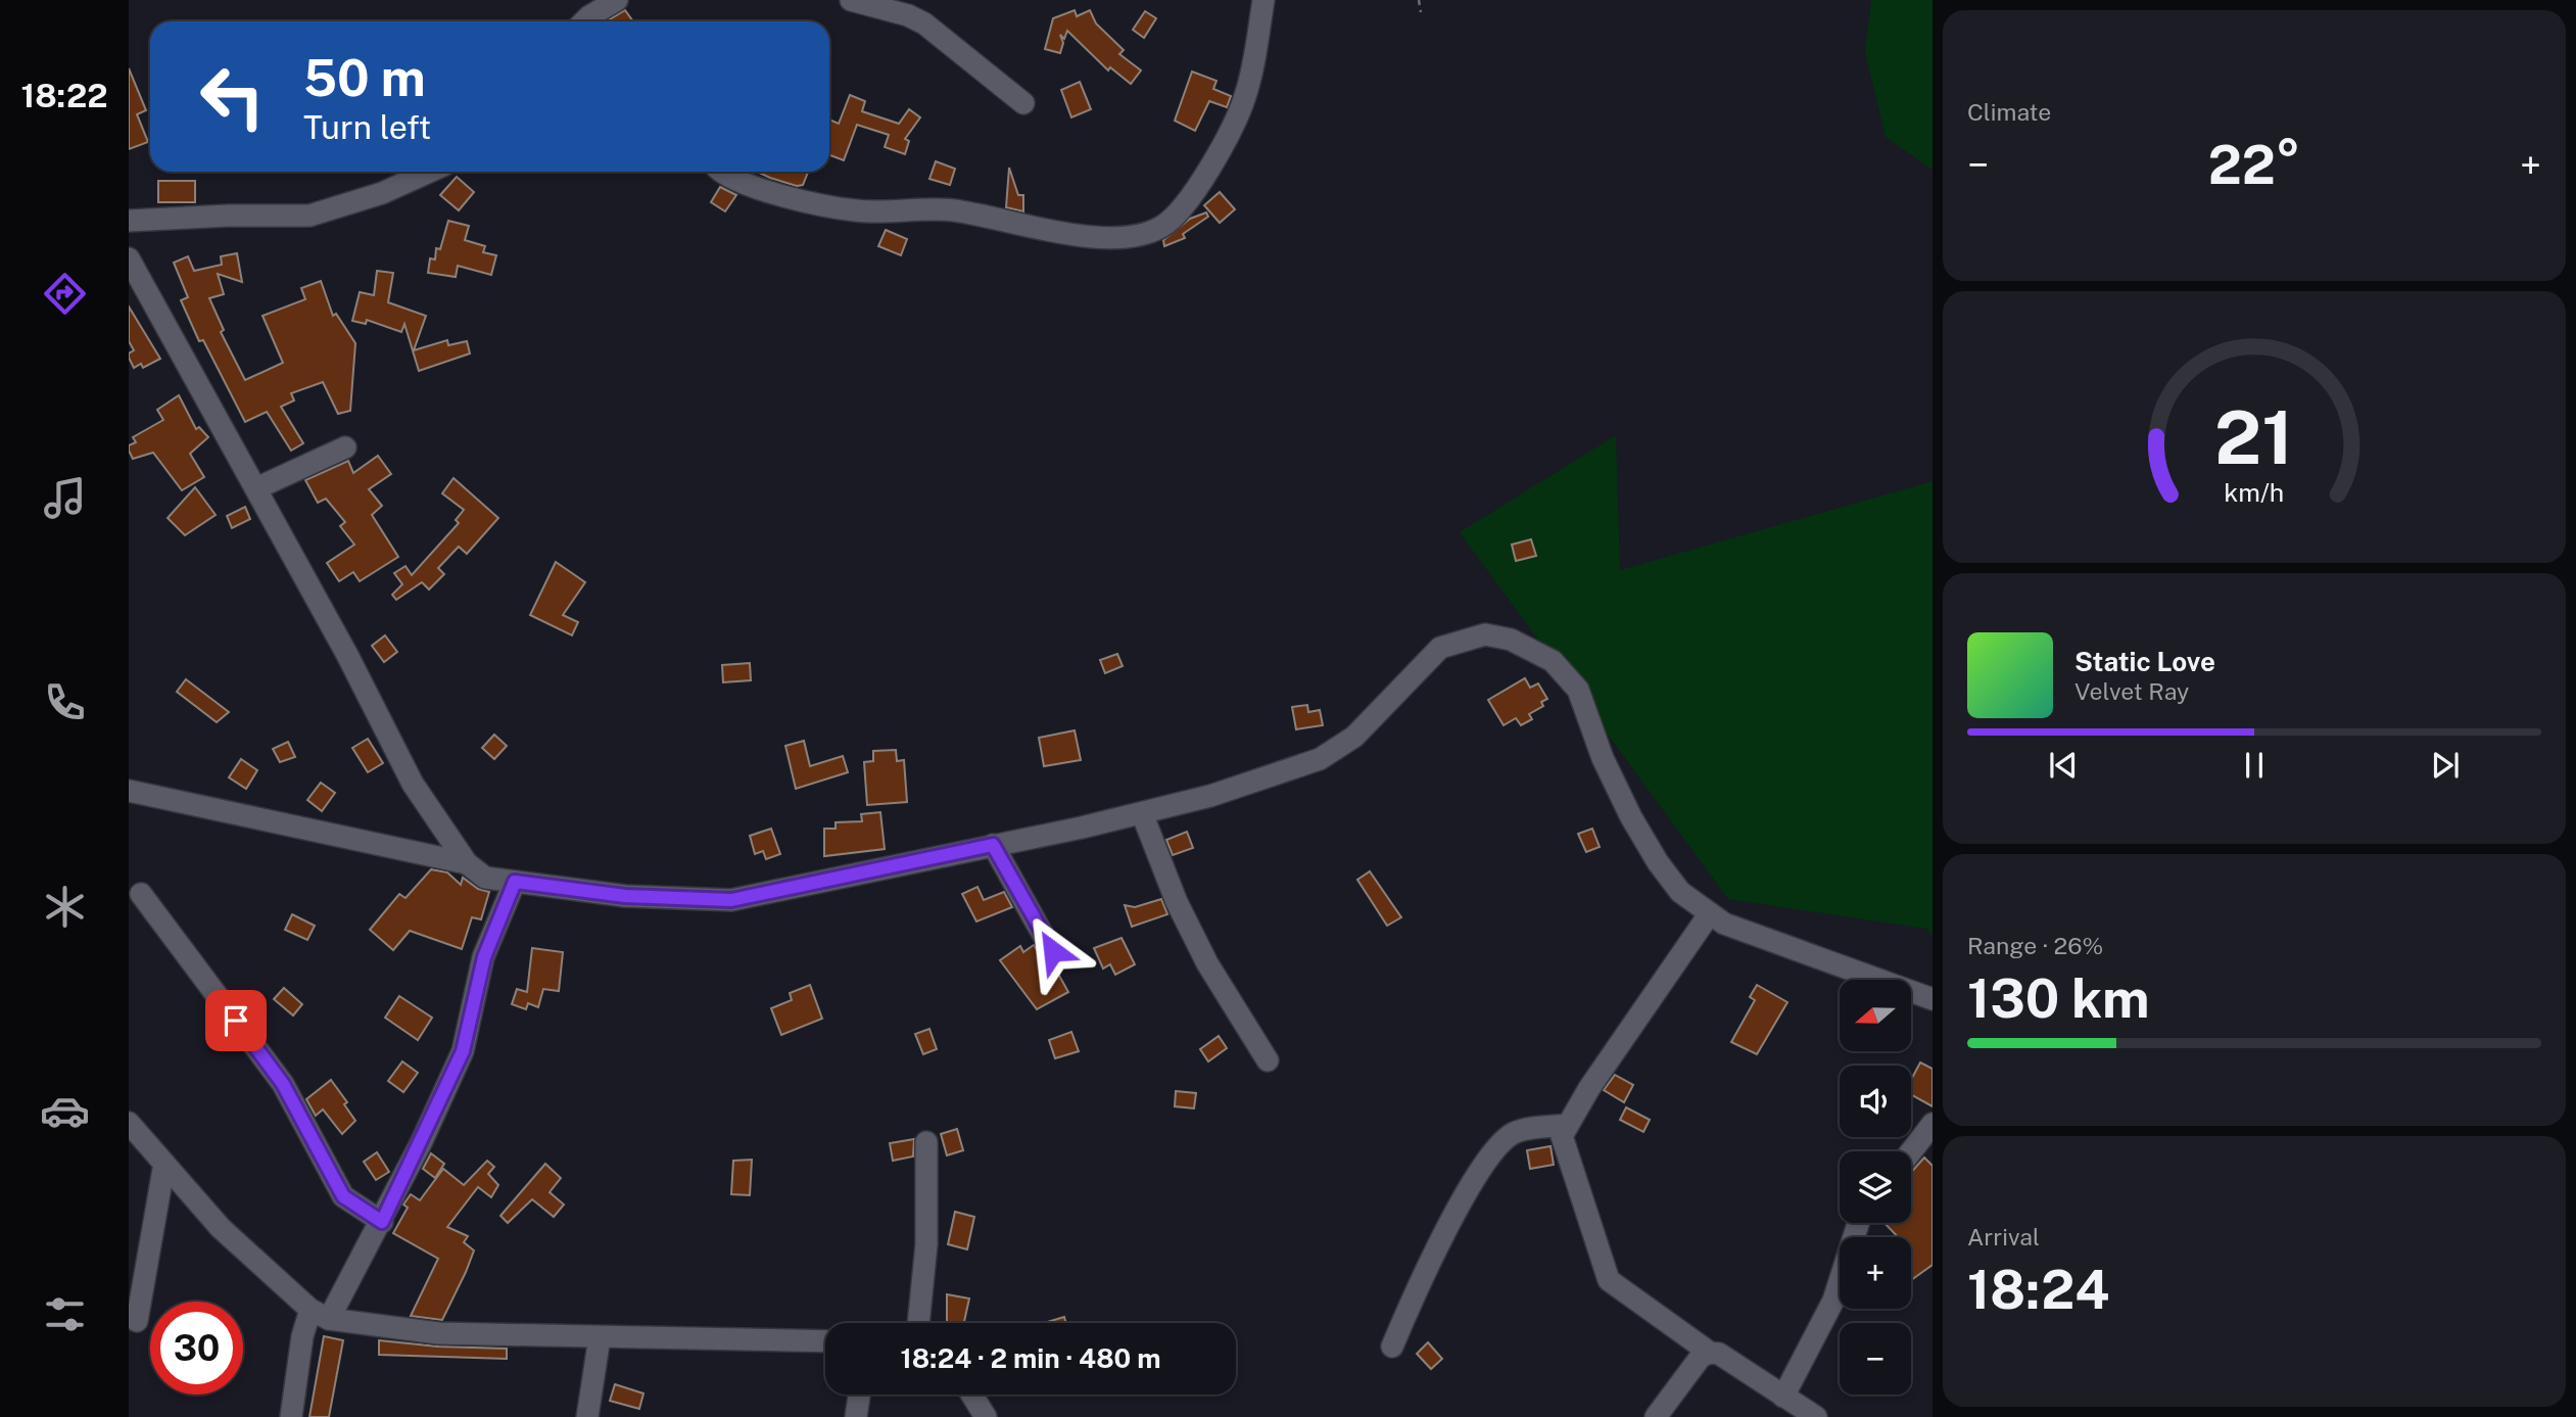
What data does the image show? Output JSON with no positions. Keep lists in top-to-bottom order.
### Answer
{
  "north": "left",
  "page": {
    "tabs": "18:22",
    "tile": [
      "Climate",
      ["Range · 26%", "130 km"],
      ["Arrival", "18:24"]
    ],
    "turn": ["50 m", "Turn left"],
    "heat": ["−", "22°", "+"],
    "song": ["Static Love", "Velvet Ray"],
    "map_buttons": ["+", "−"],
    "limit": "30",
    "trip": "18:24 · 2 min · 480 m",
    "gauge": ["21", "km/h"]
  }
}
